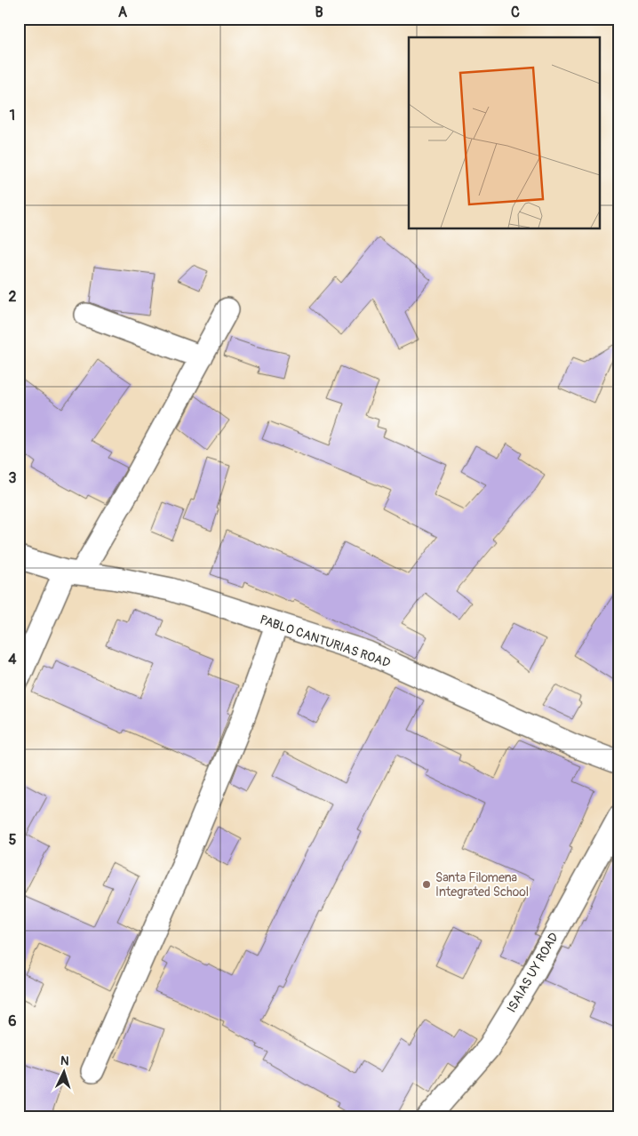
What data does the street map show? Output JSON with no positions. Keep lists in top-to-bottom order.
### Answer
{
  "streets": {
    "street": ["PABLO CANTURIAS ROAD", "ISAIAS UY ROAD"]
  },
  "places": ["Santa Filomena Integrated School"],
  "north": "top",
  "grid": {
    "columns": ["A", "B", "C"],
    "rows": [
      "1",
      "2",
      "3",
      "4",
      "5",
      "6"
    ]
  }
}
